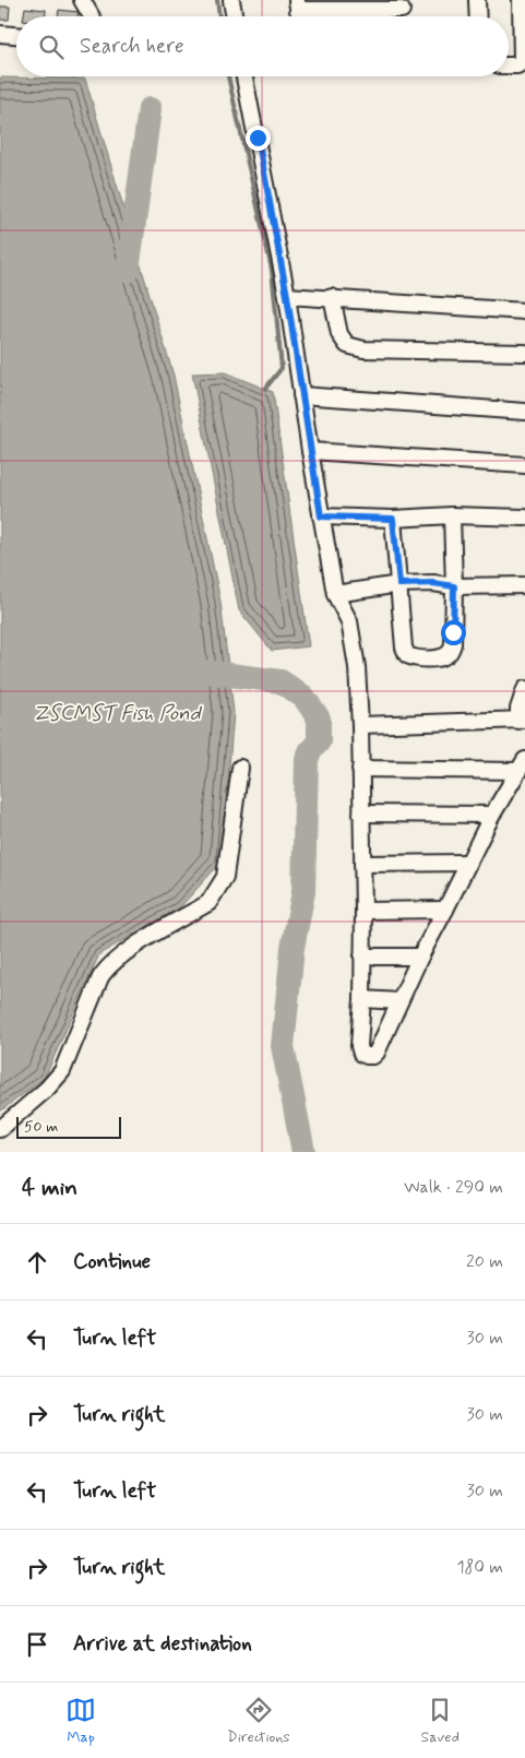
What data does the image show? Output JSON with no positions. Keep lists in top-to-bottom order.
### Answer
{
  "water": ["ZSCMST Fish Pond"],
  "scale_bar": "50 m",
  "page": {
    "search": "Search here",
    "scale": "50 m",
    "heading": ["4 min", "Walk · 290 m"],
    "list": [
      ["Continue", "20 m"],
      ["Turn left", "30 m"],
      ["Turn right", "30 m"],
      ["Turn left", "30 m"],
      ["Turn right", "180 m"],
      "Arrive at destination"
    ],
    "nav": ["Map", "Directions", "Saved"]
  }
}
